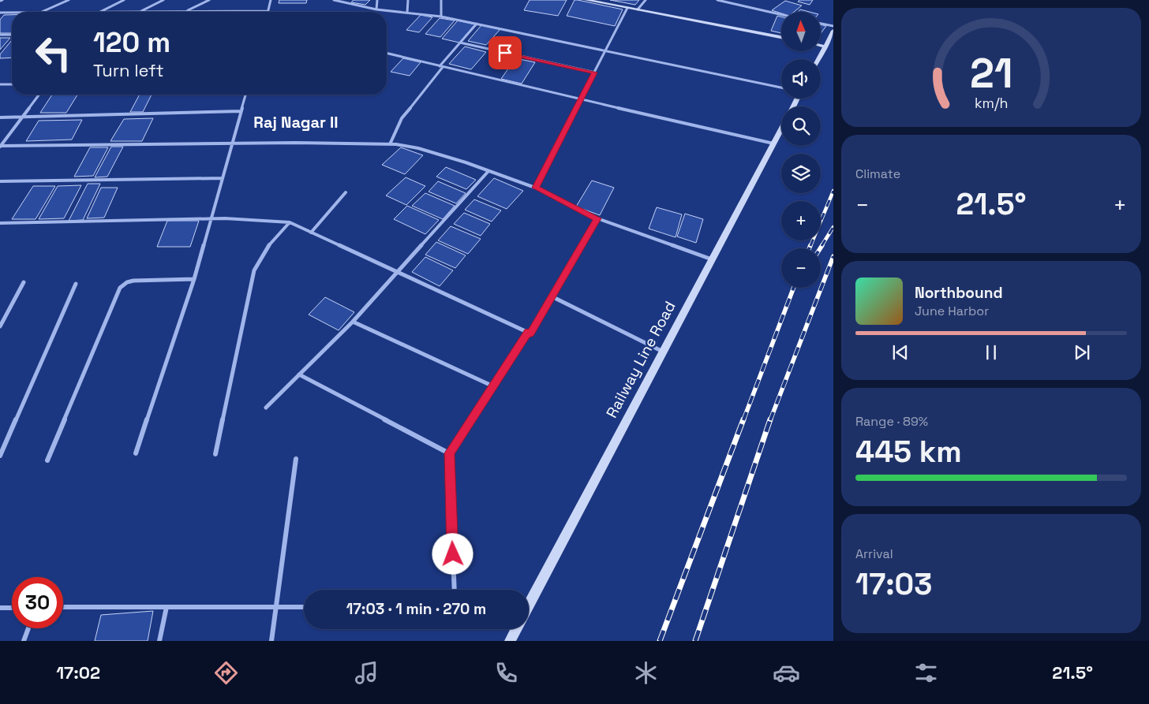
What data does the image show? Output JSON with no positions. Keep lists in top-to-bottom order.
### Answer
{
  "streets": {
    "street": ["Railway Line Road"]
  },
  "districts": ["Raj Nagar II"],
  "north": "top",
  "page": {
    "map_buttons": ["+", "−"],
    "turn": ["120 m", "Turn left"],
    "tile": [
      "Climate",
      ["Range · 89%", "445 km"],
      ["Arrival", "17:03"]
    ],
    "heat": ["−", "21.5°", "+"],
    "song": ["Northbound", "June Harbor"],
    "limit": "30",
    "trip": "17:03 · 1 min · 270 m",
    "tabs": ["17:02", "21.5°"],
    "gauge": ["21", "km/h"]
  }
}
